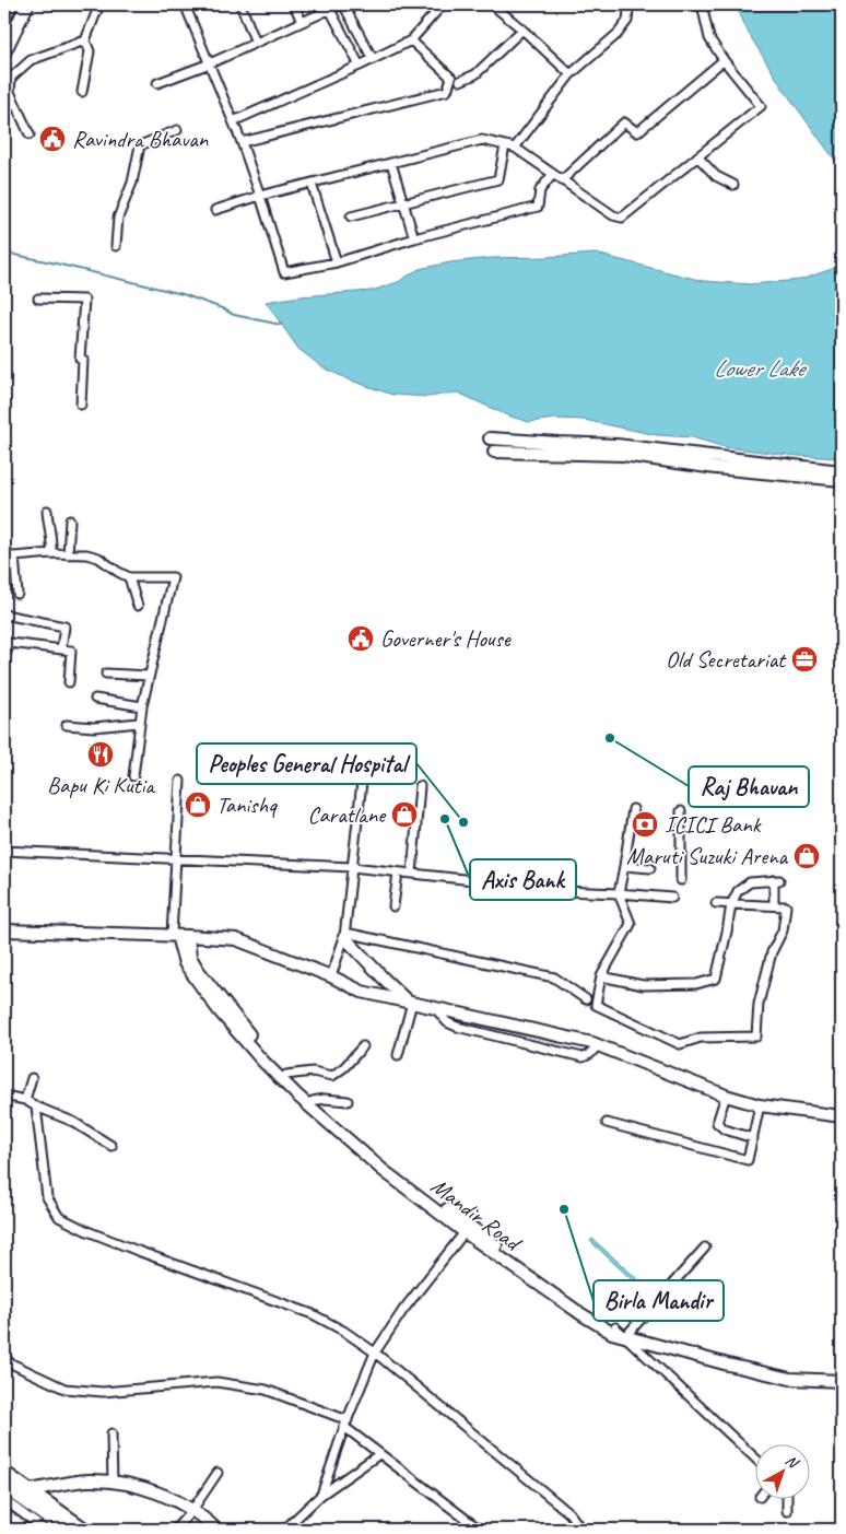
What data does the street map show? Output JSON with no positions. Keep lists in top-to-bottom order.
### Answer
{
  "streets": {
    "street": ["Mandir Road"]
  },
  "water": ["Lower Lake"],
  "places": {
    "public building": ["Ravindra Bhavan", "Governer's House"],
    "office": ["Old Secretariat"],
    "other": [
      "Raj Bhavan",
      "Axis Bank",
      "Peoples General Hospital",
      "Birla Mandir"
    ],
    "restaurant": ["Bapu Ki Kutia"],
    "shop": ["Tanishq", "Caratlane", "Maruti Suzuki Arena"],
    "bank": ["ICICI Bank"]
  },
  "north": "top right"
}
